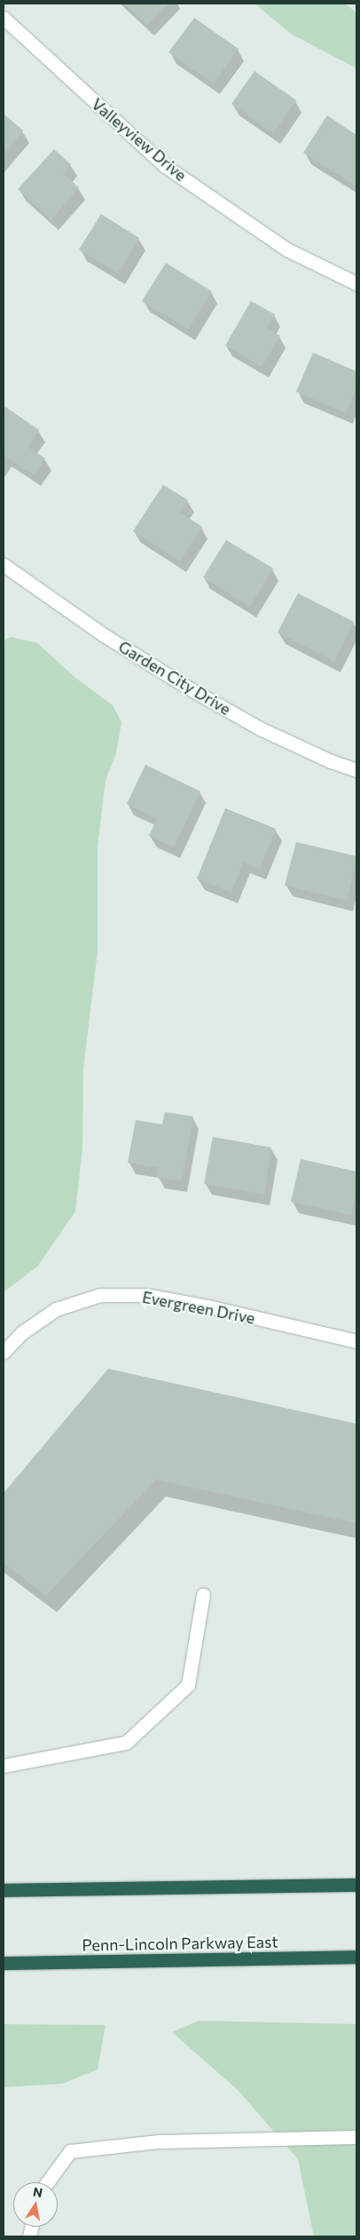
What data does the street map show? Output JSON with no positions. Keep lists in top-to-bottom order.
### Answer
{
  "streets": {
    "highway": ["Penn-Lincoln Parkway East"],
    "street": ["Valleyview Drive", "Garden City Drive", "Evergreen Drive"]
  },
  "north": "top"
}
